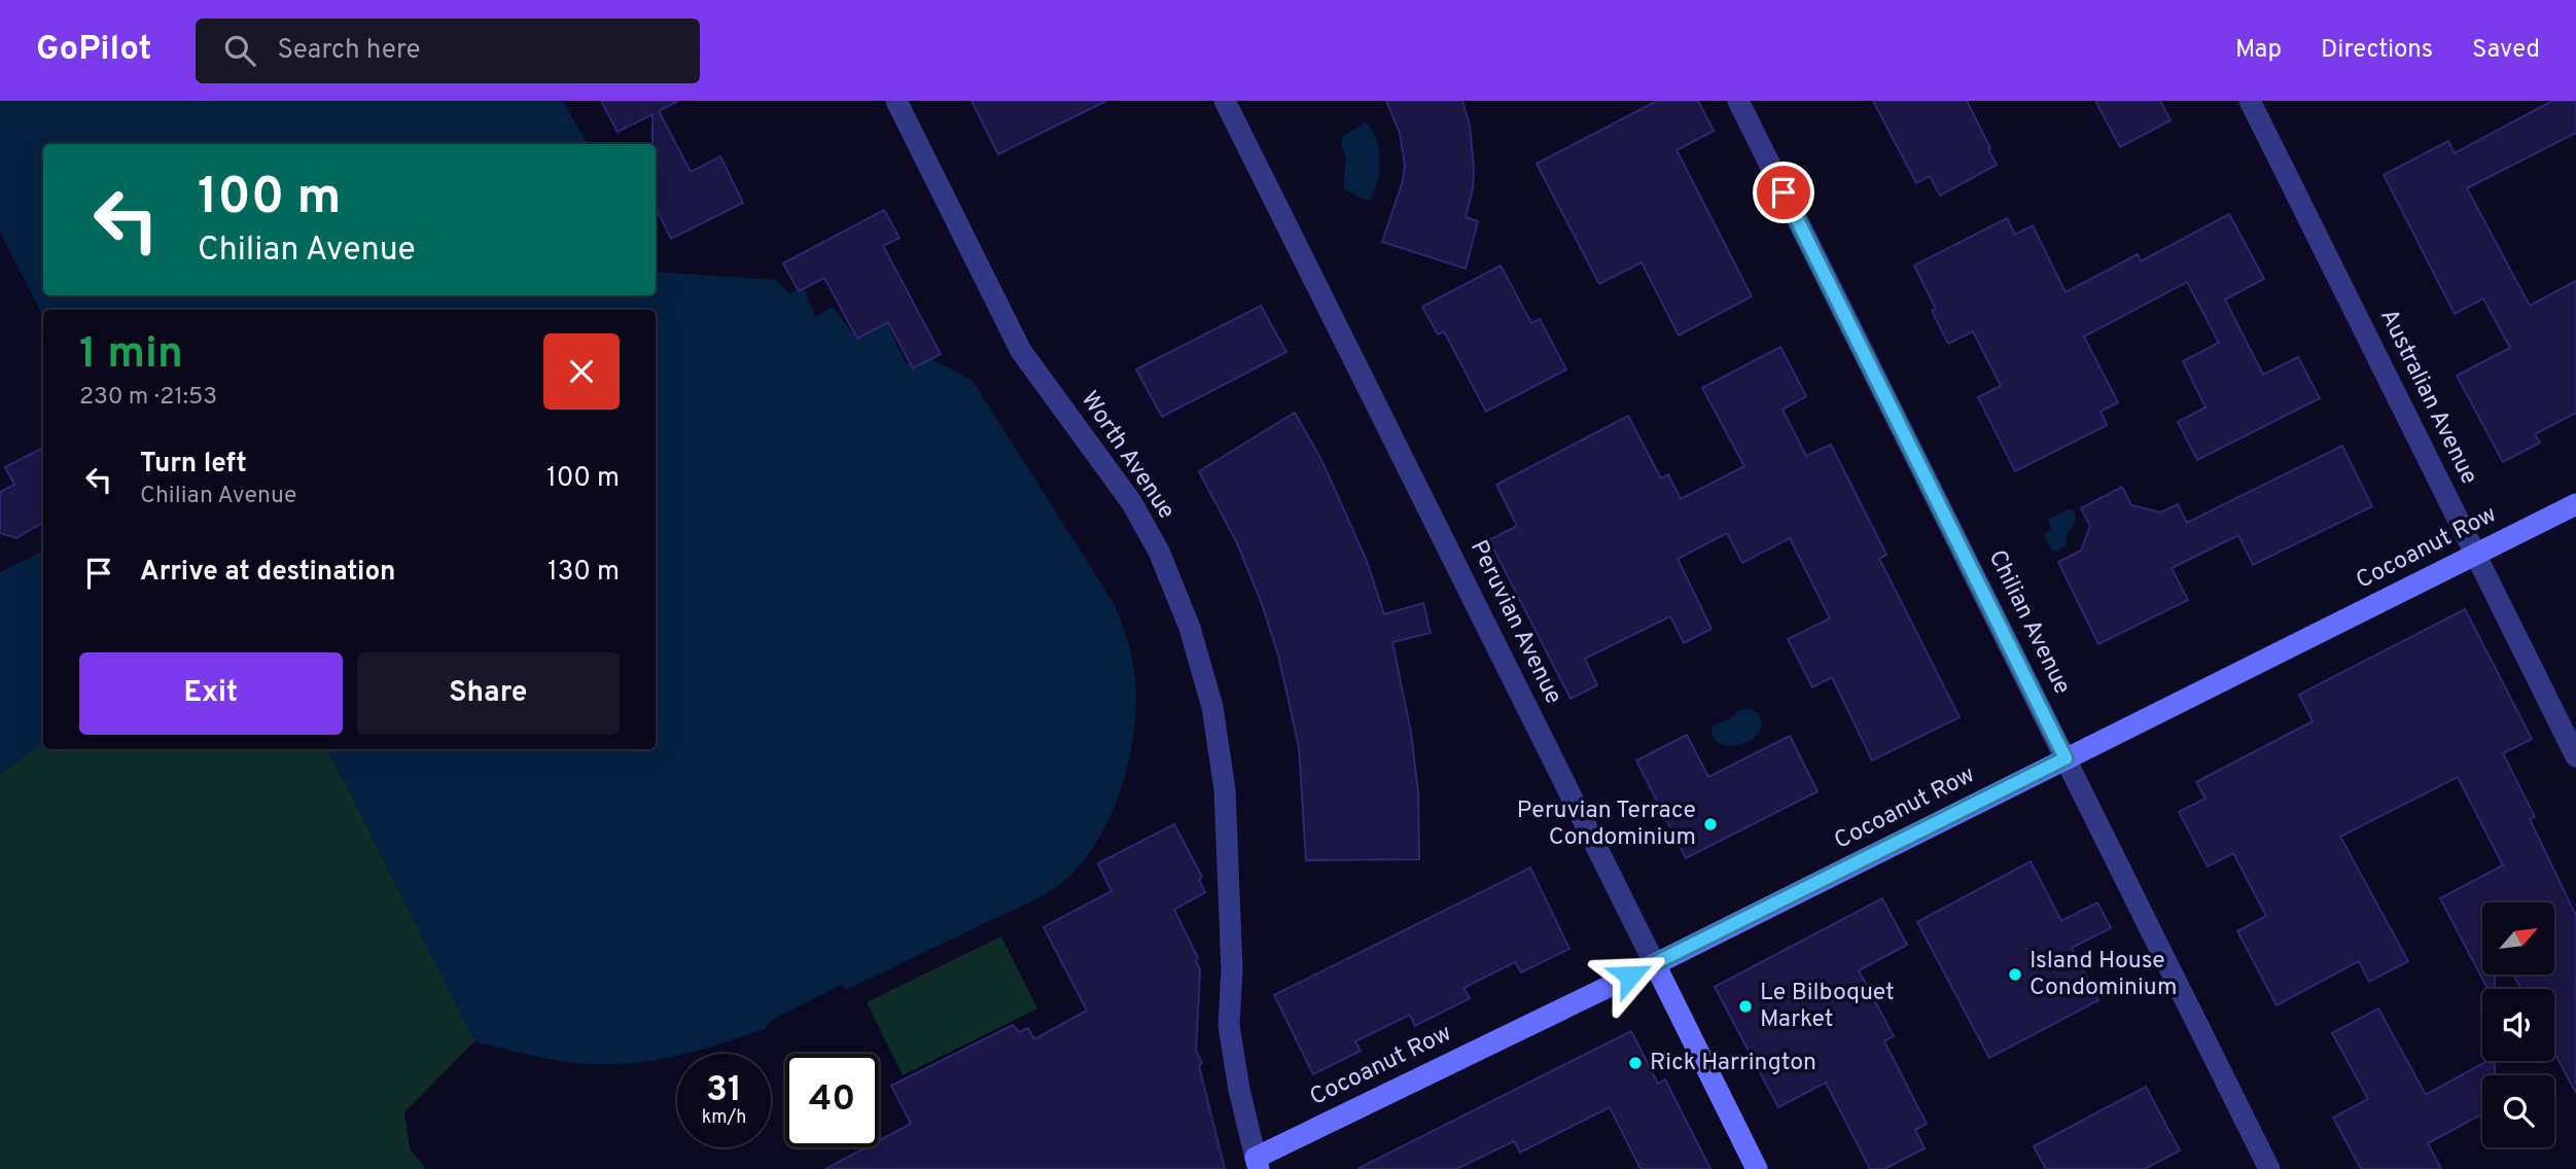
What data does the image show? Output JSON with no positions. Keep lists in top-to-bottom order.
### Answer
{
  "streets": {
    "street": [
      "Australian Avenue",
      "Worth Avenue",
      "Cocoanut Row",
      "Peruvian Avenue",
      "Chilian Avenue"
    ]
  },
  "crossings": [
    ["Australian Avenue", "Cocoanut Row"],
    ["Worth Avenue", "Cocoanut Row"],
    ["Cocoanut Row", "Peruvian Avenue"],
    ["Cocoanut Row", "Chilian Avenue"]
  ],
  "places": [
    "Peruvian Terrace Condominium",
    "Island House Condominium",
    "Le Bilboquet Market",
    "Rick Harrington"
  ],
  "north": "top right",
  "page": {
    "header": "GoPilot",
    "search": "Search here",
    "nav": ["Map", "Directions", "Saved"],
    "turn": ["100 m", "Chilian Avenue"],
    "heading": ["1 min", "230 m · 21:53"],
    "list": [
      {
        "name": "Turn left",
        "note": "Chilian Avenue",
        "value": "100 m"
      },
      {
        "name": "Arrive at destination",
        "value": "130 m"
      }
    ],
    "buttons": ["Exit", "Share"],
    "speed": "31 km/h",
    "limit": "40"
  }
}
